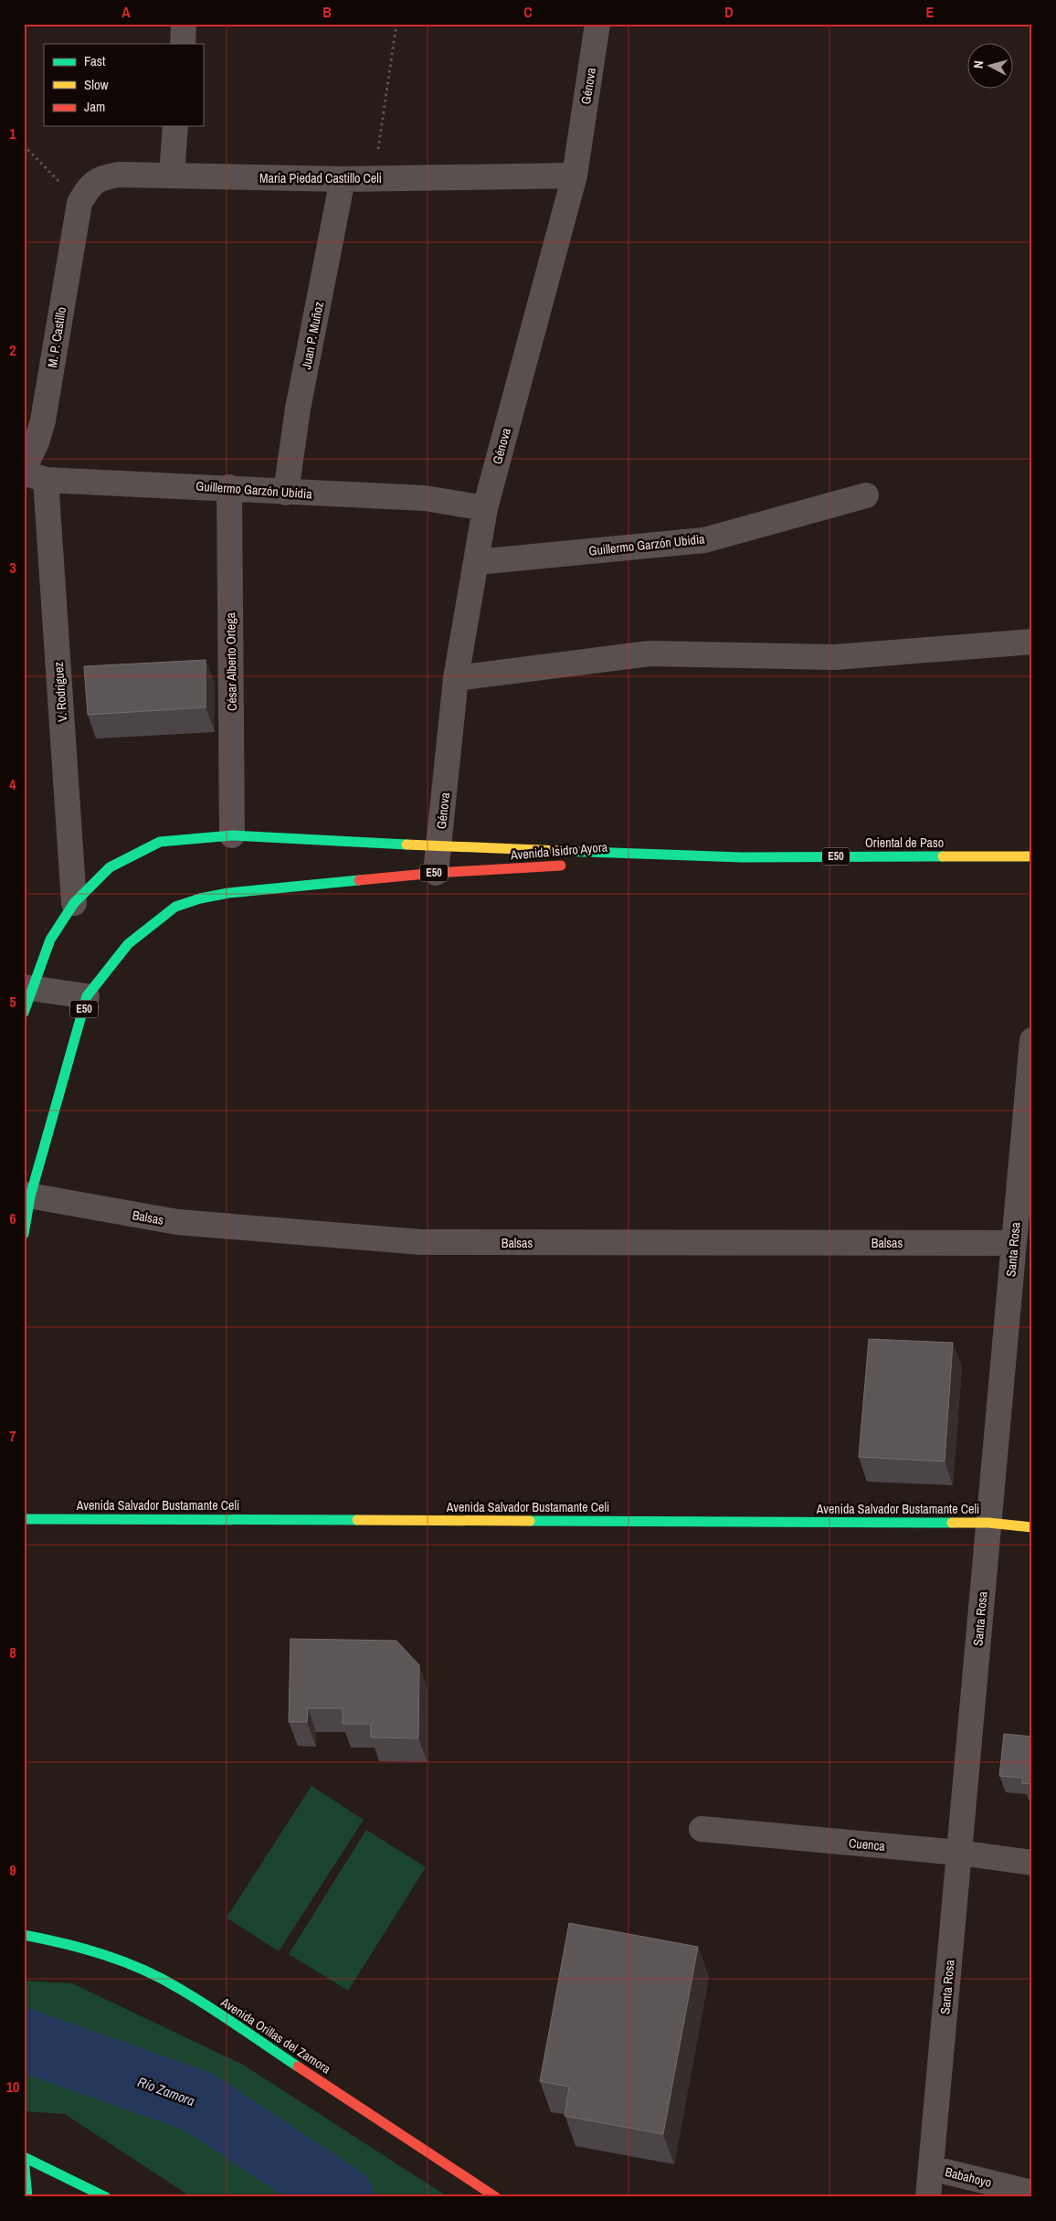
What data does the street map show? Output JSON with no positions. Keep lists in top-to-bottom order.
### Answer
{
  "streets": {
    "main road": [
      "Oriental de Paso",
      "Avenida Isidro Ayora",
      "E50",
      "Avenida Salvador Bustamante Celi",
      "Avenida Orillas del Zamora"
    ],
    "street": [
      "Génova",
      "María Piedad Castillo Celi",
      "Juan P. Muñoz",
      "M. P. Castillo",
      "Guillermo Garzón Ubidia",
      "César Alberto Ortega",
      "V. Rodríguez",
      "Balsas",
      "Santa Rosa",
      "Cuenca",
      "Babahoyo"
    ]
  },
  "crossings": [
    ["Génova", "María Piedad Castillo Celi"],
    ["Génova", "Guillermo Garzón Ubidia"],
    ["Génova", "Avenida Isidro Ayora"],
    ["María Piedad Castillo Celi", "Juan P. Muñoz"],
    ["María Piedad Castillo Celi", "M. P. Castillo"],
    ["Juan P. Muñoz", "Guillermo Garzón Ubidia"],
    ["M. P. Castillo", "Guillermo Garzón Ubidia"],
    ["M. P. Castillo", "V. Rodríguez"],
    ["Guillermo Garzón Ubidia", "César Alberto Ortega"],
    ["Guillermo Garzón Ubidia", "V. Rodríguez"],
    ["César Alberto Ortega", "Avenida Isidro Ayora"],
    ["V. Rodríguez", "Avenida Isidro Ayora"],
    ["Oriental de Paso", "Avenida Isidro Ayora"],
    ["Avenida Isidro Ayora", "Balsas"],
    ["Balsas", "Santa Rosa"],
    ["Santa Rosa", "Avenida Salvador Bustamante Celi"],
    ["Santa Rosa", "Cuenca"],
    ["Santa Rosa", "Babahoyo"]
  ],
  "water": ["Río Zamora"],
  "legend": ["Fast", "Slow", "Jam"],
  "north": "left",
  "grid": {
    "columns": [
      "A",
      "B",
      "C",
      "D",
      "E"
    ],
    "rows": [
      "1",
      "2",
      "3",
      "4",
      "5",
      "6",
      "7",
      "8",
      "9",
      "10"
    ]
  }
}
